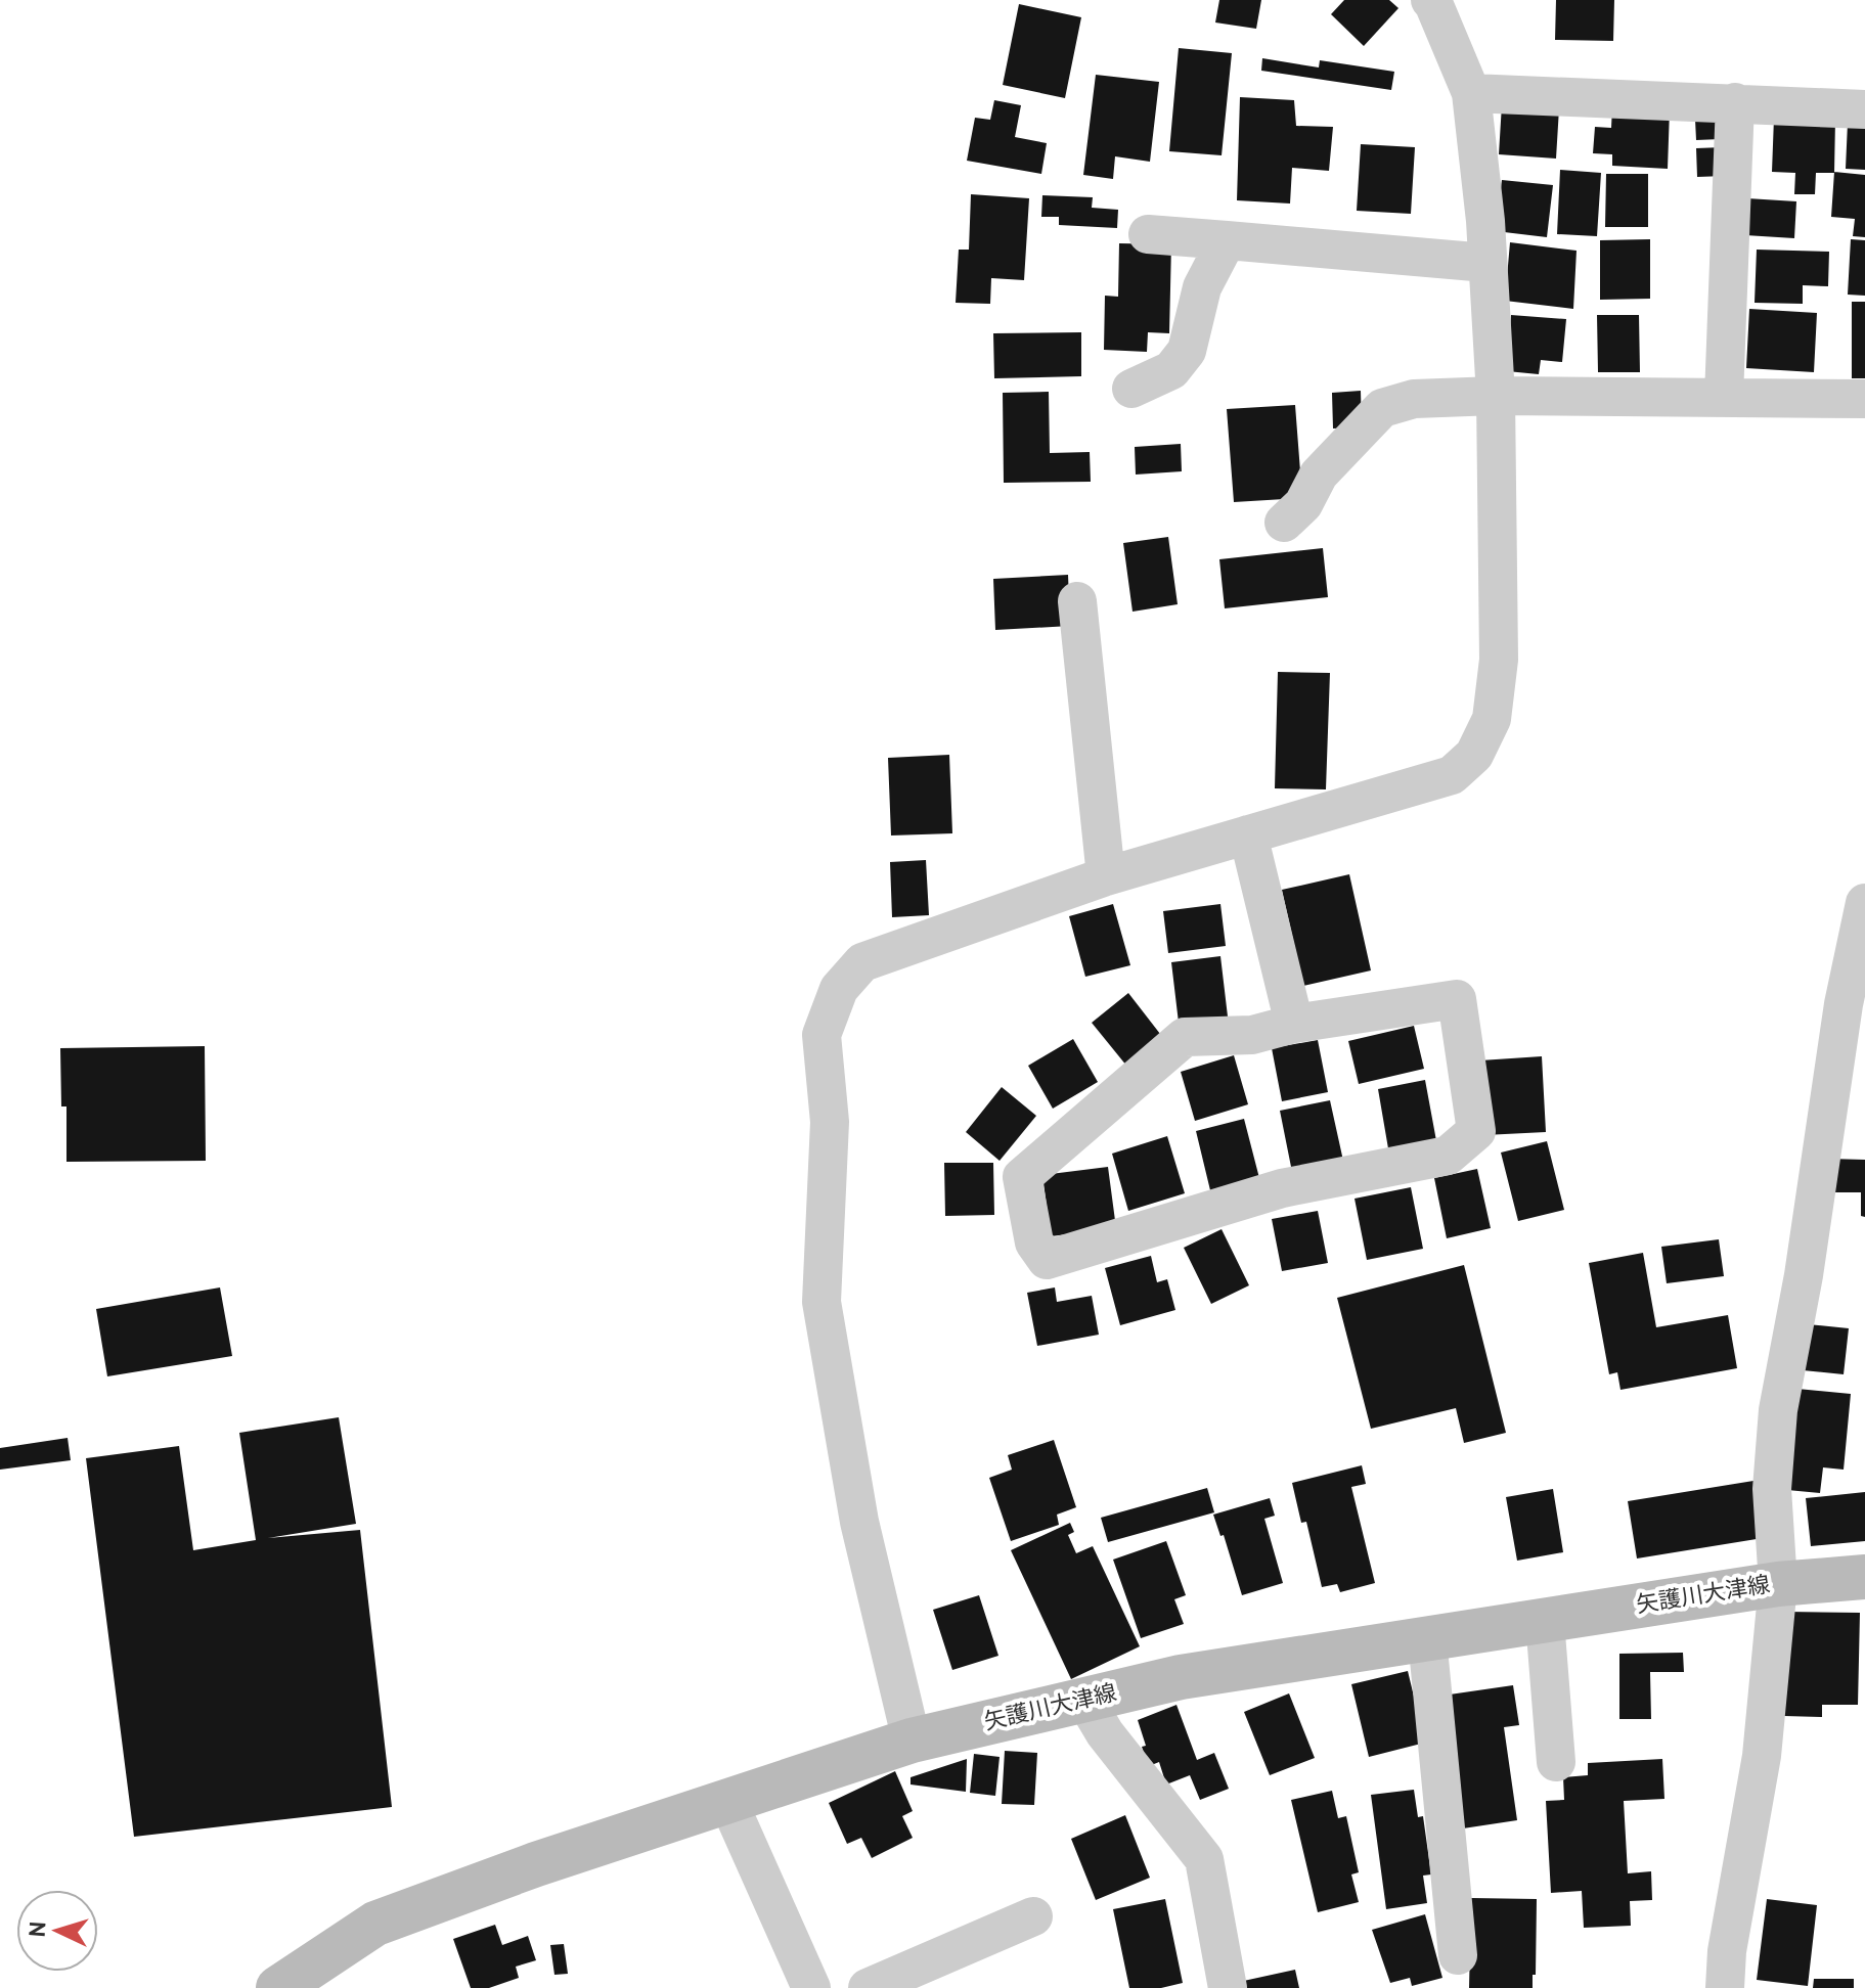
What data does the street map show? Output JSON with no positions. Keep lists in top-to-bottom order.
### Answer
{
  "streets": {
    "main road": ["矢護川大津線"]
  },
  "north": "left"
}
